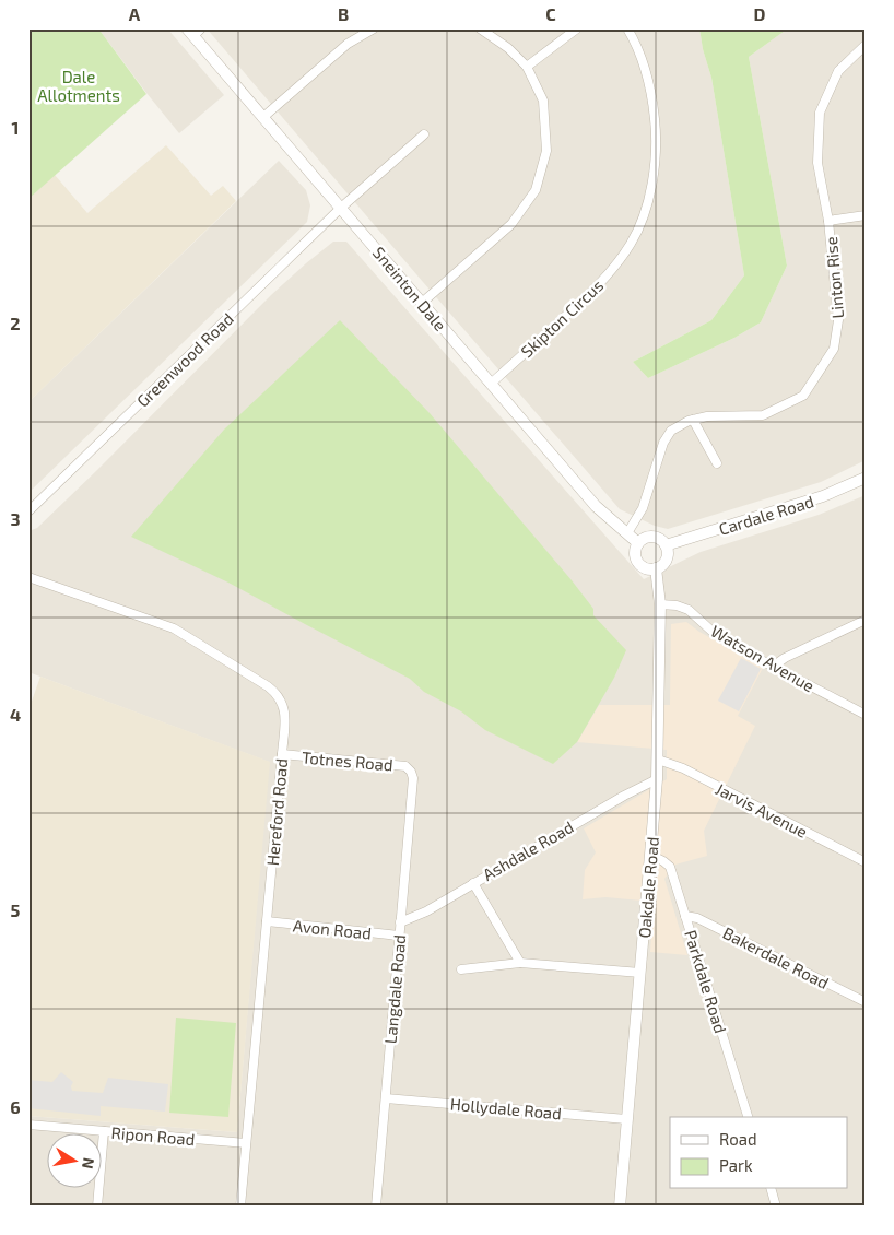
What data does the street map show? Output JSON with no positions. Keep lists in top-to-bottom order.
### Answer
{
  "streets": {
    "street": [
      "Linton Rise",
      "Sneinton Dale",
      "Skipton Circus",
      "Greenwood Road",
      "Cardale Road",
      "Watson Avenue",
      "Totnes Road",
      "Jarvis Avenue",
      "Hereford Road",
      "Ashdale Road",
      "Oakdale Road",
      "Avon Road",
      "Bakerdale Road",
      "Parkdale Road",
      "Langdale Road",
      "Hollydale Road",
      "Ripon Road"
    ]
  },
  "crossings": [
    ["Linton Rise", "Sneinton Dale"],
    ["Sneinton Dale", "Skipton Circus"],
    ["Sneinton Dale", "Greenwood Road"],
    ["Sneinton Dale", "Cardale Road"],
    ["Sneinton Dale", "Oakdale Road"],
    ["Cardale Road", "Oakdale Road"],
    ["Watson Avenue", "Oakdale Road"],
    ["Totnes Road", "Hereford Road"],
    ["Totnes Road", "Langdale Road"],
    ["Jarvis Avenue", "Oakdale Road"],
    ["Hereford Road", "Avon Road"],
    ["Hereford Road", "Ripon Road"],
    ["Ashdale Road", "Oakdale Road"],
    ["Ashdale Road", "Langdale Road"],
    ["Oakdale Road", "Parkdale Road"],
    ["Oakdale Road", "Hollydale Road"],
    ["Avon Road", "Langdale Road"],
    ["Bakerdale Road", "Parkdale Road"],
    ["Langdale Road", "Hollydale Road"]
  ],
  "parks": ["Dale Allotments"],
  "legend": ["Road", "Park"],
  "north": "right",
  "grid": {
    "columns": [
      "A",
      "B",
      "C",
      "D"
    ],
    "rows": [
      "1",
      "2",
      "3",
      "4",
      "5",
      "6"
    ]
  }
}
